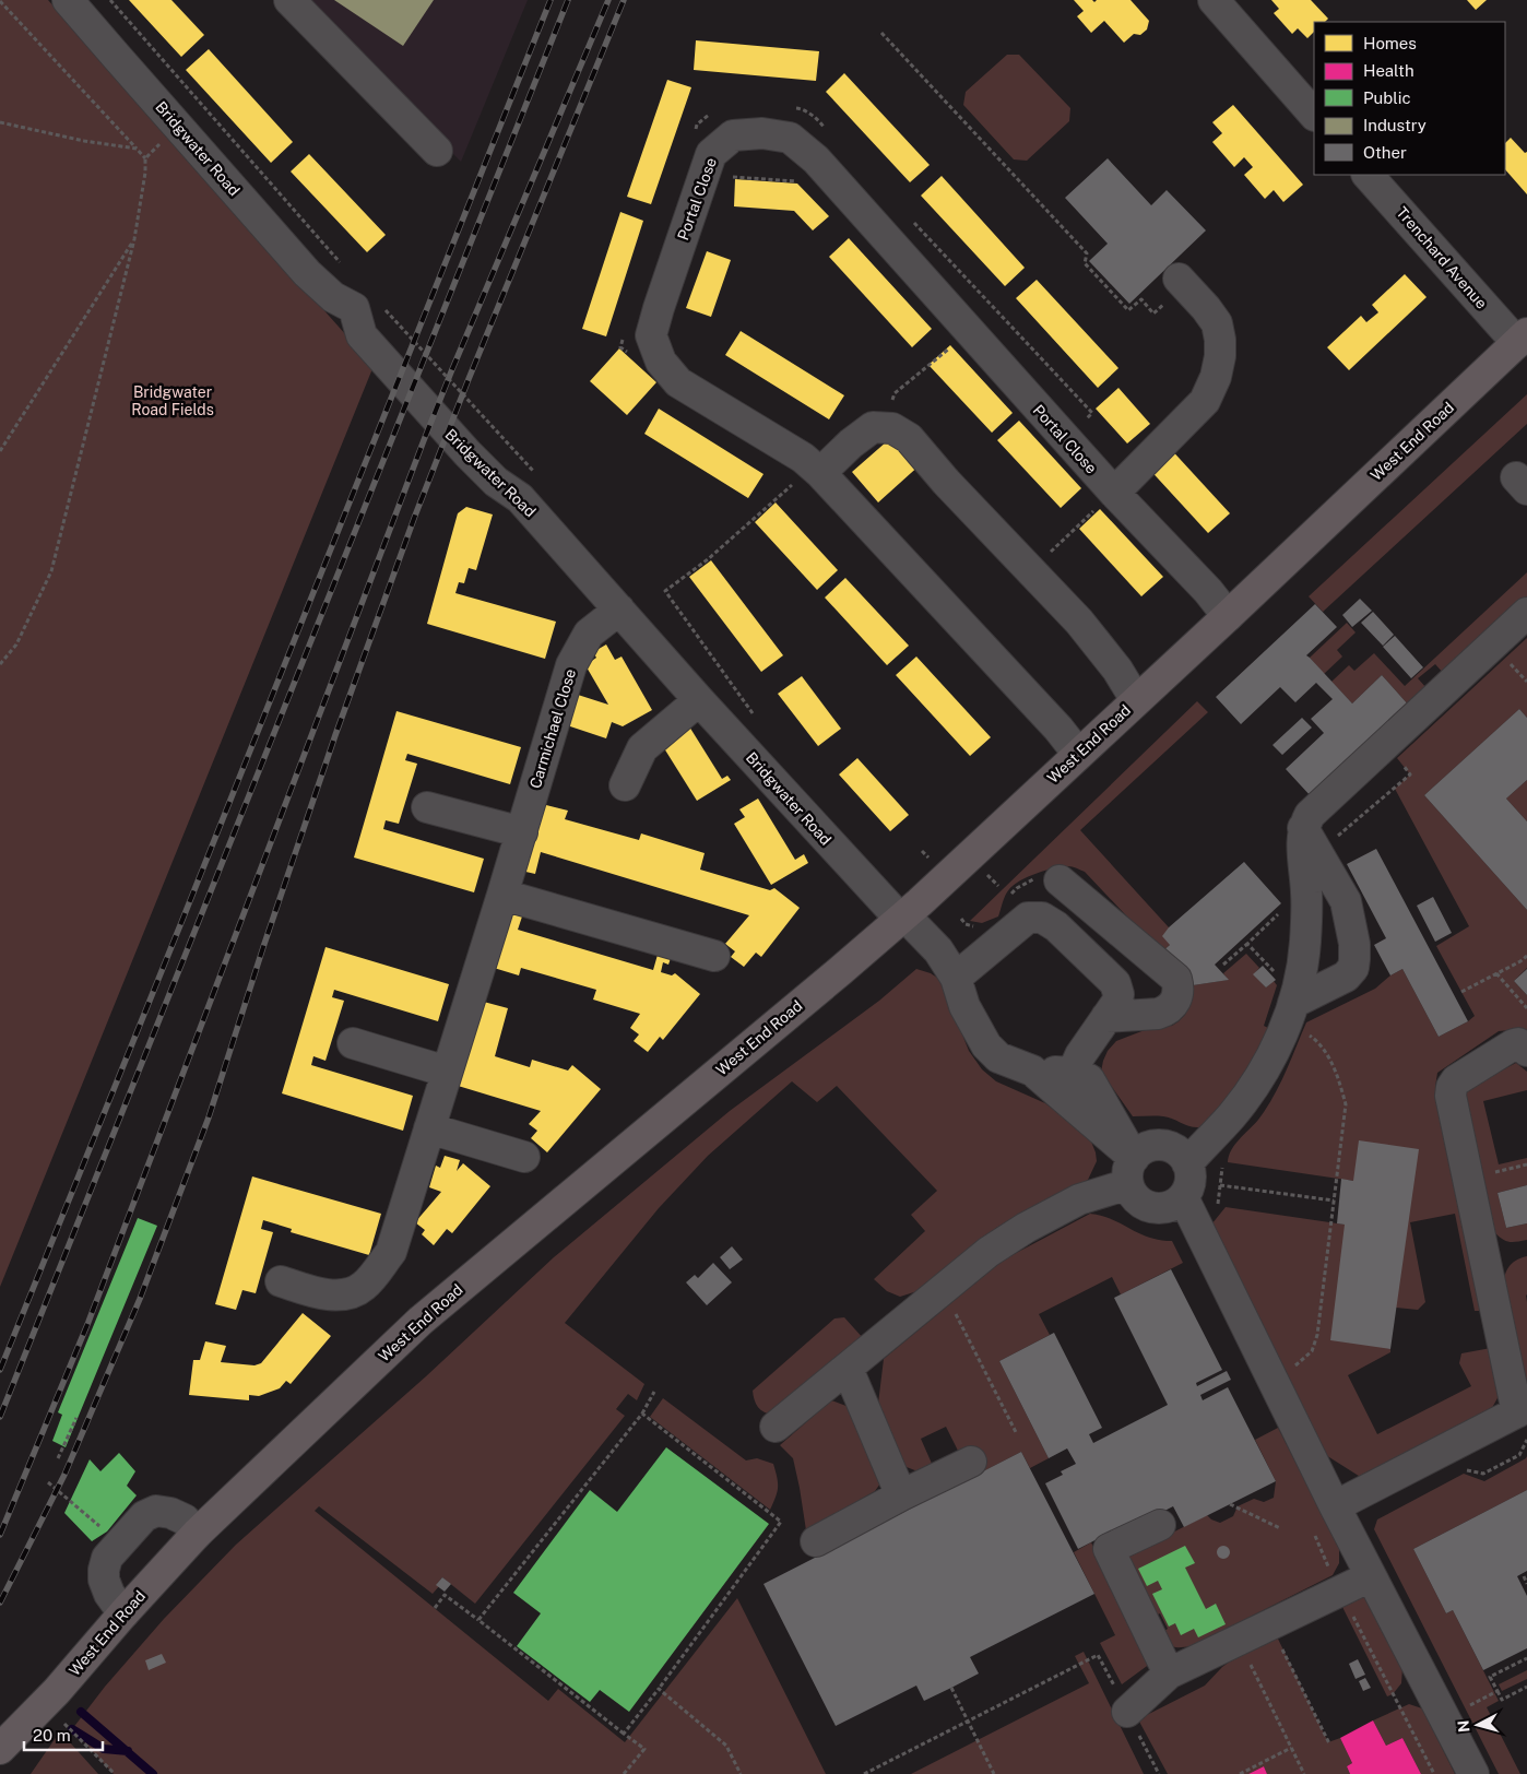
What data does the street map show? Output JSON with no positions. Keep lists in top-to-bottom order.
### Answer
{
  "streets": {
    "main road": ["West End Road"],
    "street": [
      "Bridgwater Road",
      "Portal Close",
      "Trenchard Avenue",
      "Carmichael Close"
    ]
  },
  "crossings": [
    ["Bridgwater Road", "West End Road"],
    ["Bridgwater Road", "Carmichael Close"],
    ["Portal Close", "West End Road"],
    ["Trenchard Avenue", "West End Road"]
  ],
  "parks": ["Bridgwater Road Fields"],
  "legend": [
    "Homes",
    "Health",
    "Public",
    "Industry",
    "Other"
  ],
  "scale_bar": "20 m",
  "north": "left"
}
